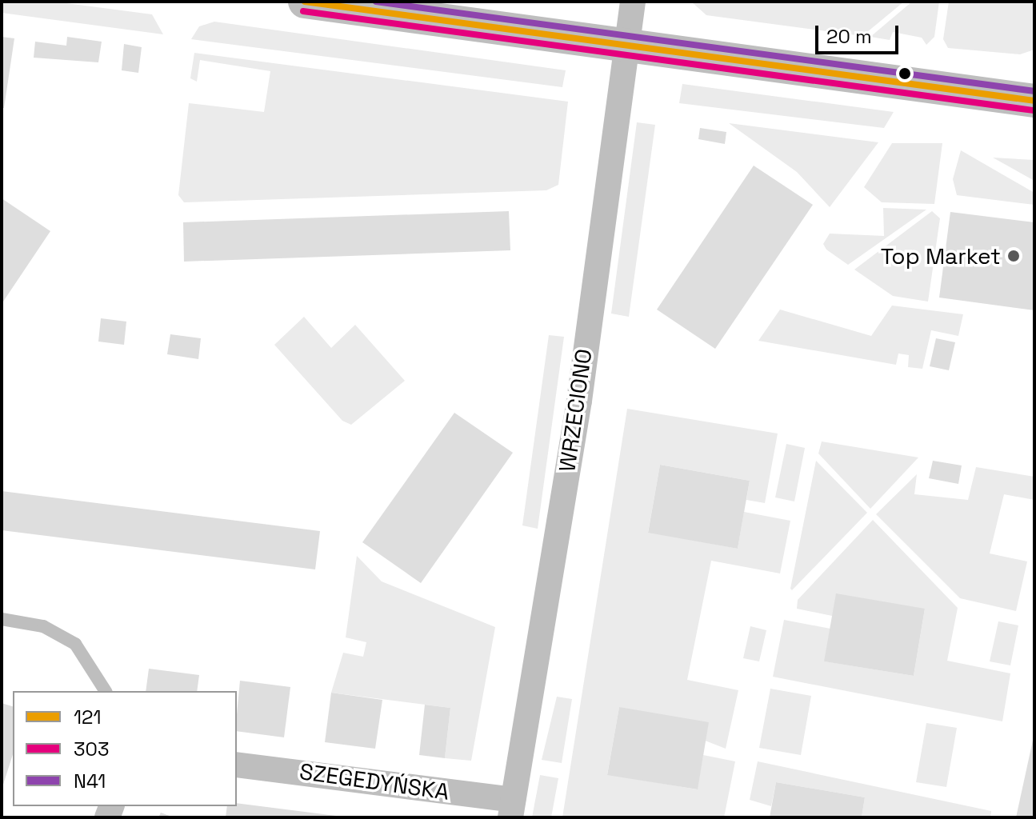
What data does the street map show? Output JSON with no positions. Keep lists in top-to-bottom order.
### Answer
{
  "streets": {
    "street": ["WRZECIONO", "SZEGEDYŃSKA"]
  },
  "crossings": [
    ["WRZECIONO", "SZEGEDYŃSKA"]
  ],
  "places": ["Top Market"],
  "lines": ["transit line 121", "transit line N41", "transit line 303"],
  "legend": ["121", "303", "N41"],
  "scale_bar": "20 m"
}
